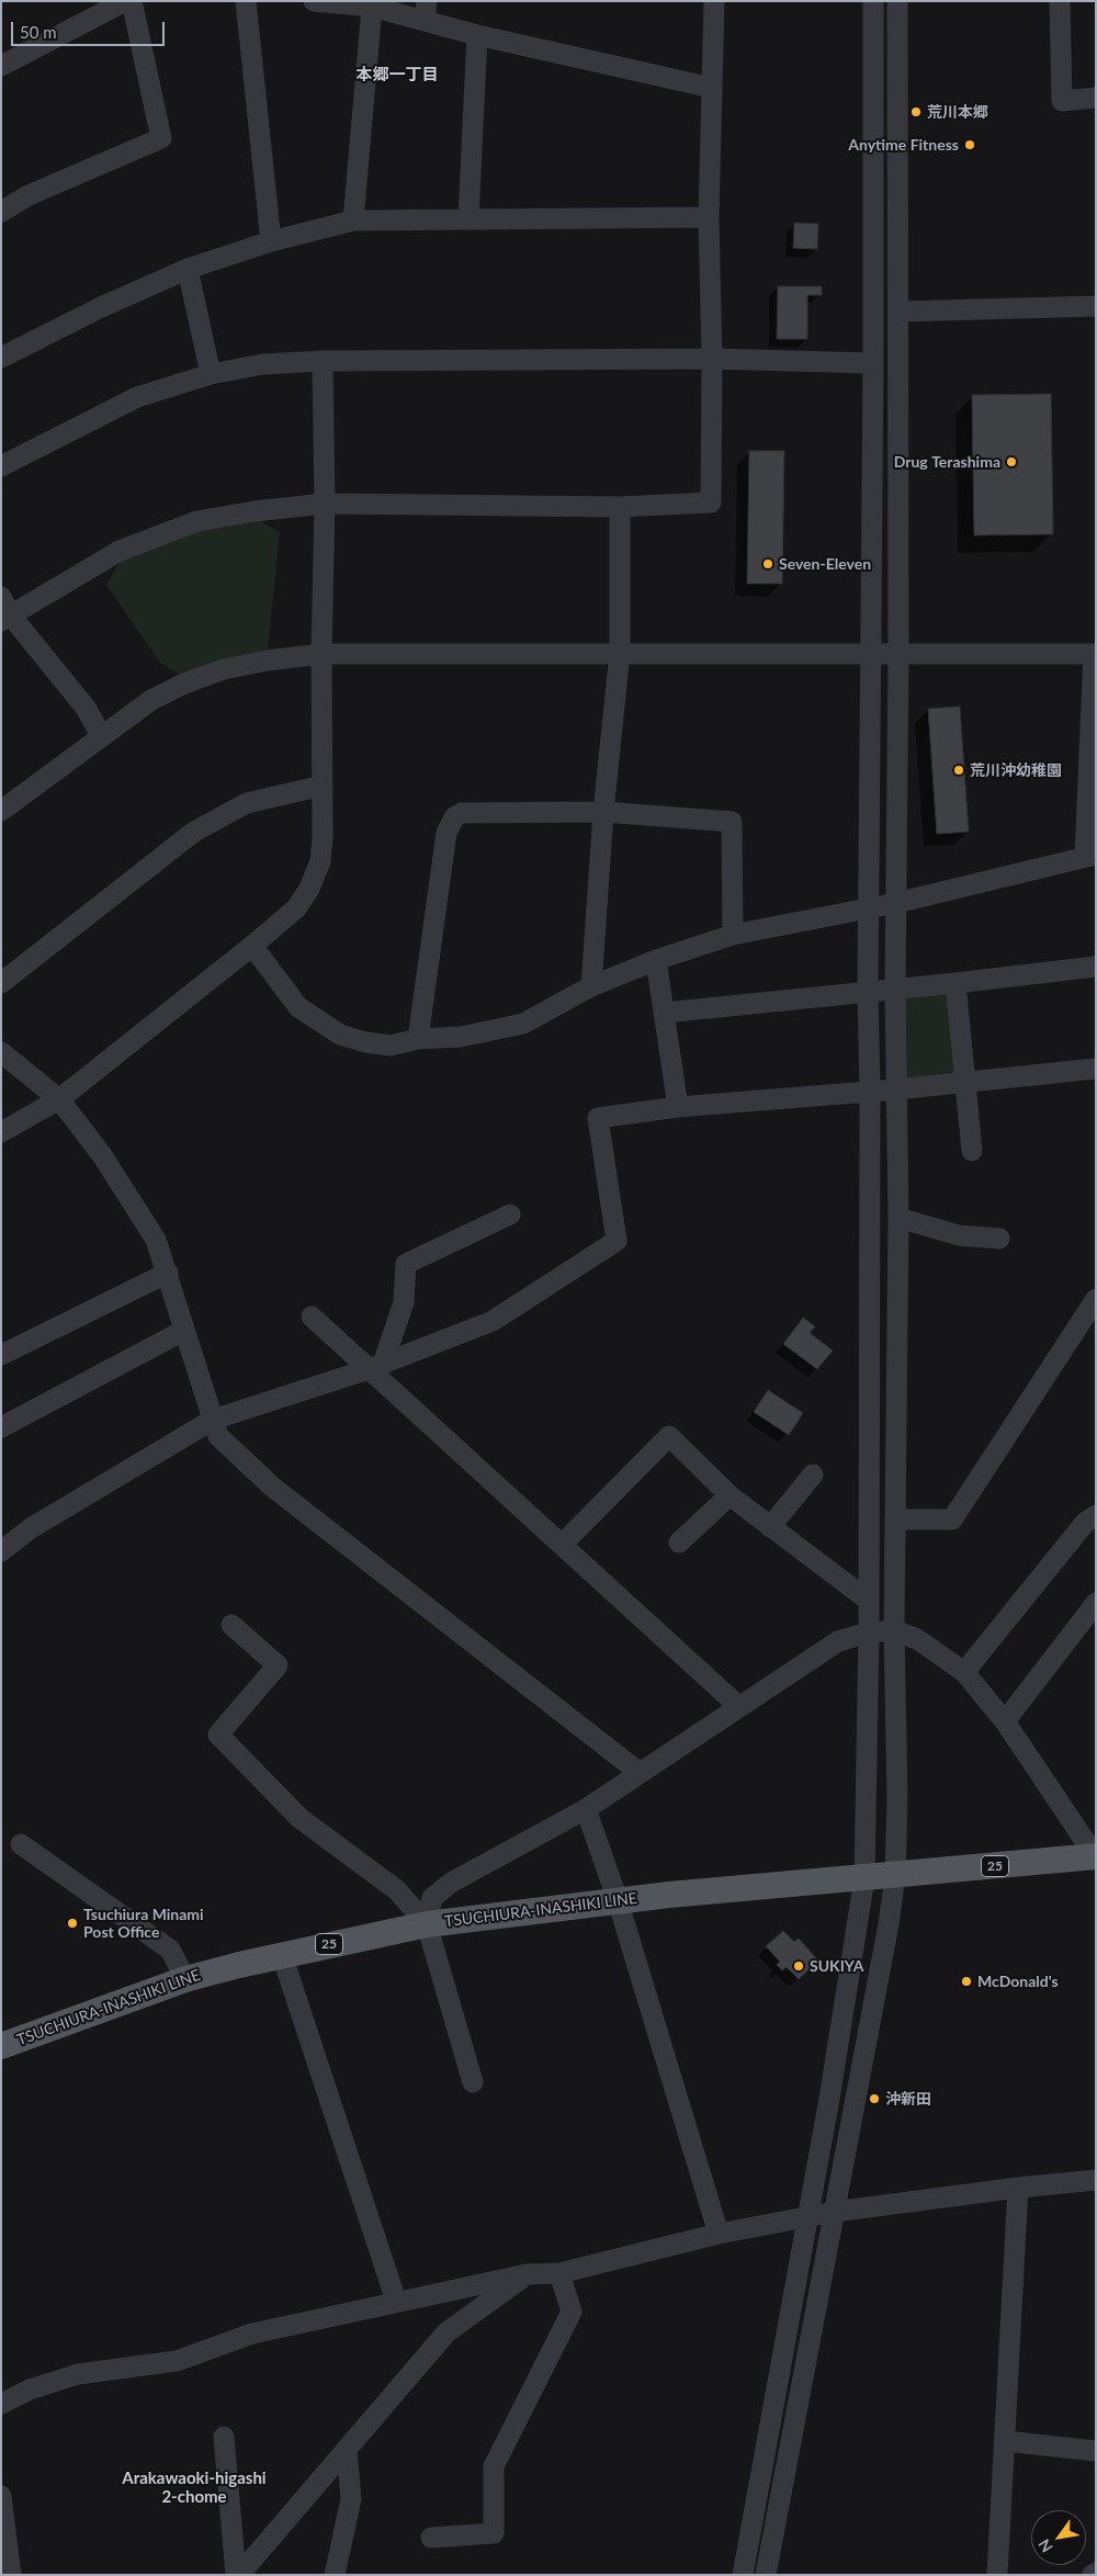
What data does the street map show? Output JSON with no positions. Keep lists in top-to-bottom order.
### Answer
{
  "streets": {
    "main road": ["25", "TSUCHIURA-INASHIKI LINE"]
  },
  "districts": ["本郷一丁目", "Arakawaoki-higashi 2-chome"],
  "places": [
    "荒川本郷",
    "Anytime Fitness",
    "Drug Terashima",
    "Seven-Eleven",
    "荒川沖幼稚園",
    "Tsuchiura Minami Post Office",
    "SUKIYA",
    "McDonald's",
    "沖新田"
  ],
  "scale_bar": "50 m",
  "north": "bottom left"
}
